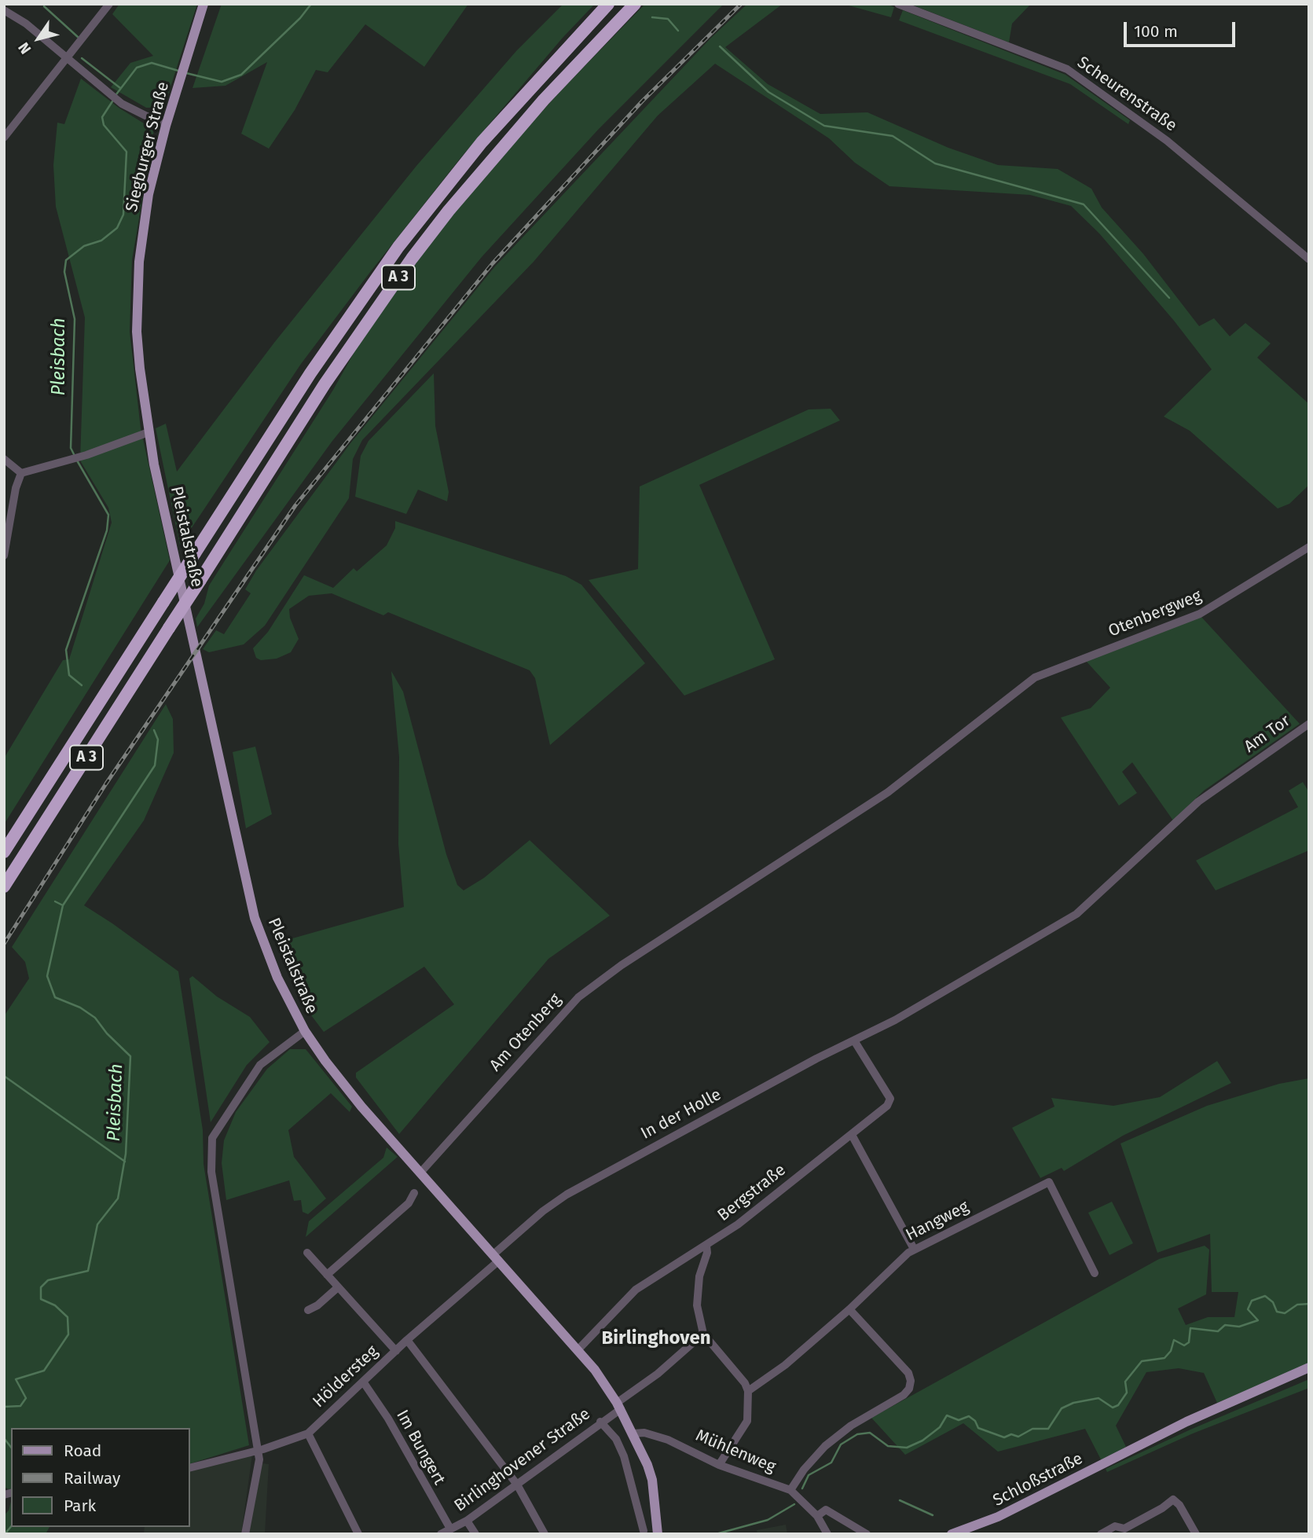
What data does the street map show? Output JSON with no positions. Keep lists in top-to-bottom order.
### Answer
{
  "streets": {
    "highway": ["A 3"],
    "main road": ["Siegburger Straße", "Pleistalstraße", "Schloßstraße"],
    "street": [
      "Scheurenstraße",
      "Otenbergweg",
      "Am Tor",
      "Am Otenberg",
      "In der Holle",
      "Bergstraße",
      "Hangweg",
      "Höldersteg",
      "Im Bungert",
      "Mühlenweg",
      "Birlinghovener Straße"
    ]
  },
  "crossings": [
    ["Siegburger Straße", "Pleistalstraße"],
    ["Pleistalstraße", "Am Otenberg"],
    ["Pleistalstraße", "In der Holle"],
    ["Pleistalstraße", "Bergstraße"],
    ["Pleistalstraße", "Höldersteg"],
    ["Pleistalstraße", "Mühlenweg"],
    ["Pleistalstraße", "Birlinghovener Straße"],
    ["Otenbergweg", "Am Otenberg"],
    ["Am Tor", "In der Holle"],
    ["In der Holle", "Bergstraße"],
    ["In der Holle", "Höldersteg"],
    ["Höldersteg", "Im Bungert"],
    ["Im Bungert", "Birlinghovener Straße"]
  ],
  "districts": ["Birlinghoven"],
  "water": ["Pleisbach"],
  "legend": ["Road", "Railway", "Park"],
  "scale_bar": "100 m",
  "north": "bottom left"
}
